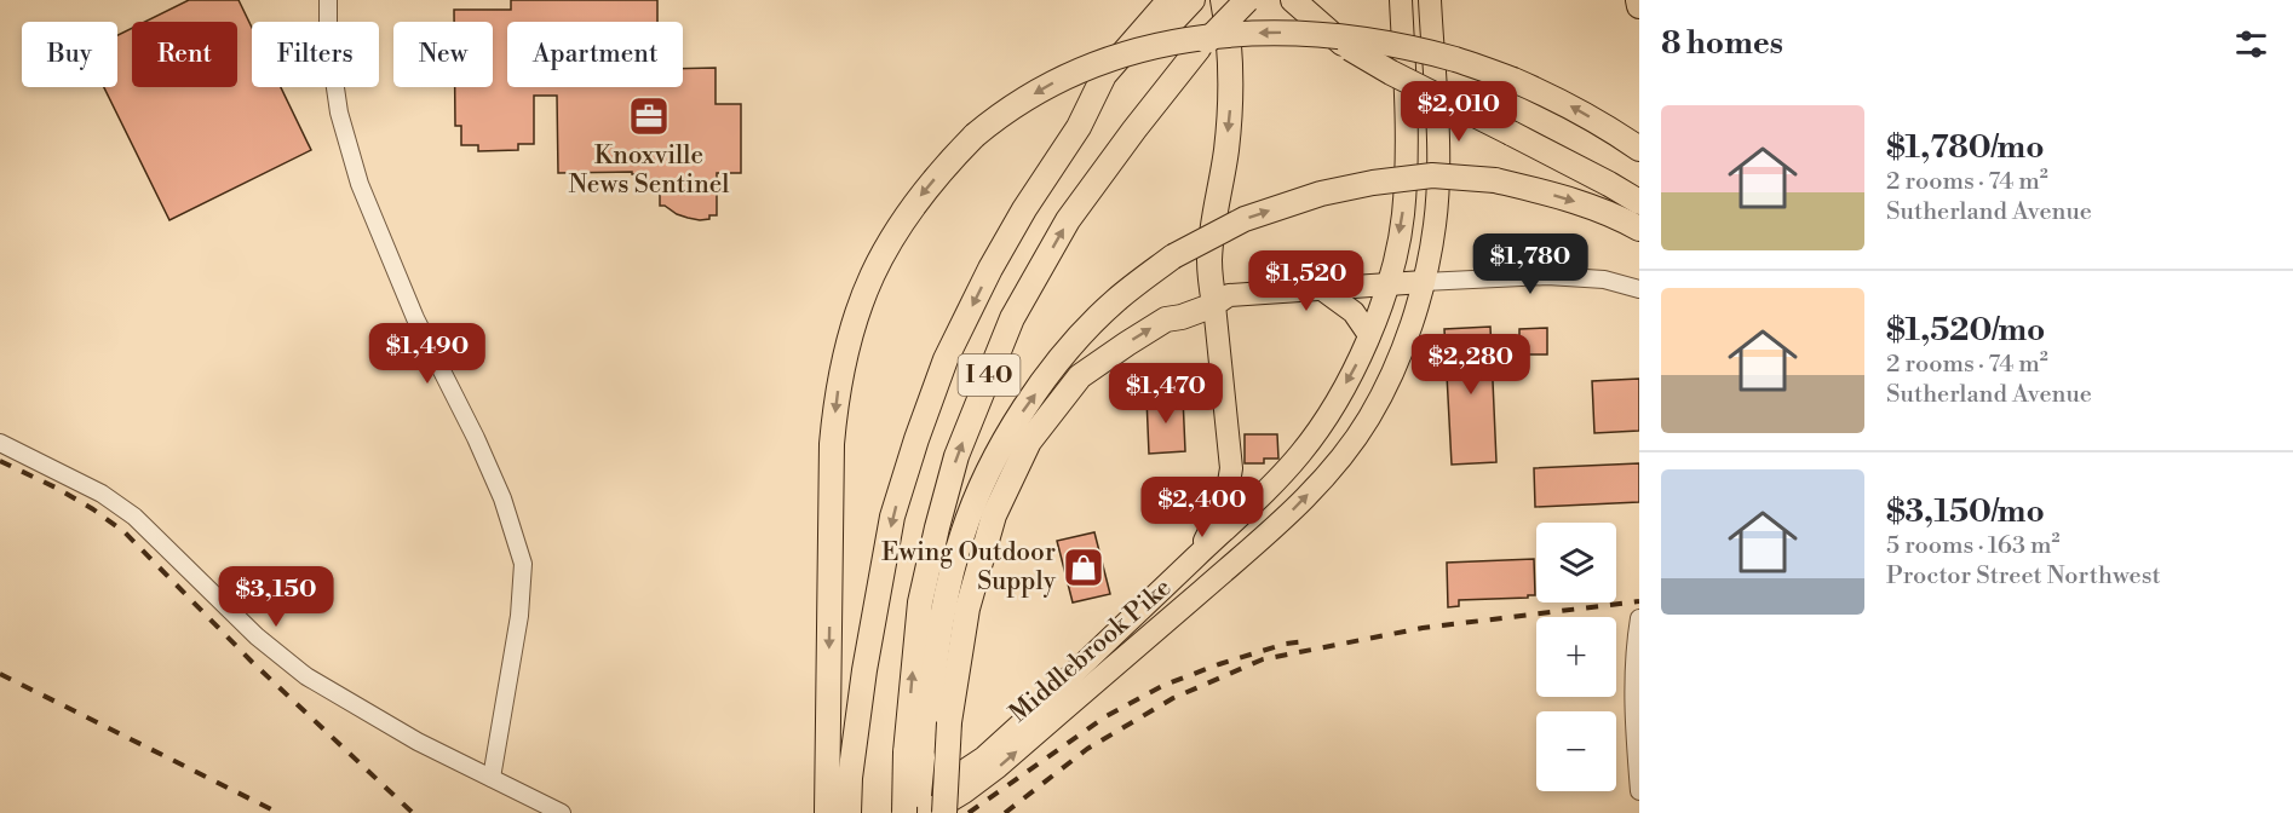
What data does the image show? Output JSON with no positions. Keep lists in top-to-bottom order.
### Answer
{
  "streets": {
    "highway": ["I 40"],
    "main road": ["Middlebrook Pike"]
  },
  "crossings": [
    ["I 40", "Middlebrook Pike"]
  ],
  "places": {
    "office": ["Knoxville News Sentinel"],
    "shop": ["Ewing Outdoor Supply"]
  },
  "page": {
    "heading": "8 homes",
    "chip": [
      "Buy",
      "Rent",
      "Filters",
      "New",
      "Apartment"
    ],
    "price": [
      "$2,010",
      "$1,780",
      "$1,520",
      "$1,490",
      "$2,280",
      "$1,470",
      "$2,400",
      "$3,150"
    ],
    "list": [
      {
        "name": "$1,780/mo",
        "note": "2 rooms · 74 m² · Sutherland Avenue"
      },
      {
        "name": "$1,520/mo",
        "note": "2 rooms · 74 m² · Sutherland Avenue"
      },
      {
        "name": "$3,150/mo",
        "note": "5 rooms · 163 m² · Proctor Street Northwest"
      }
    ],
    "map_buttons": ["+", "−"]
  }
}
